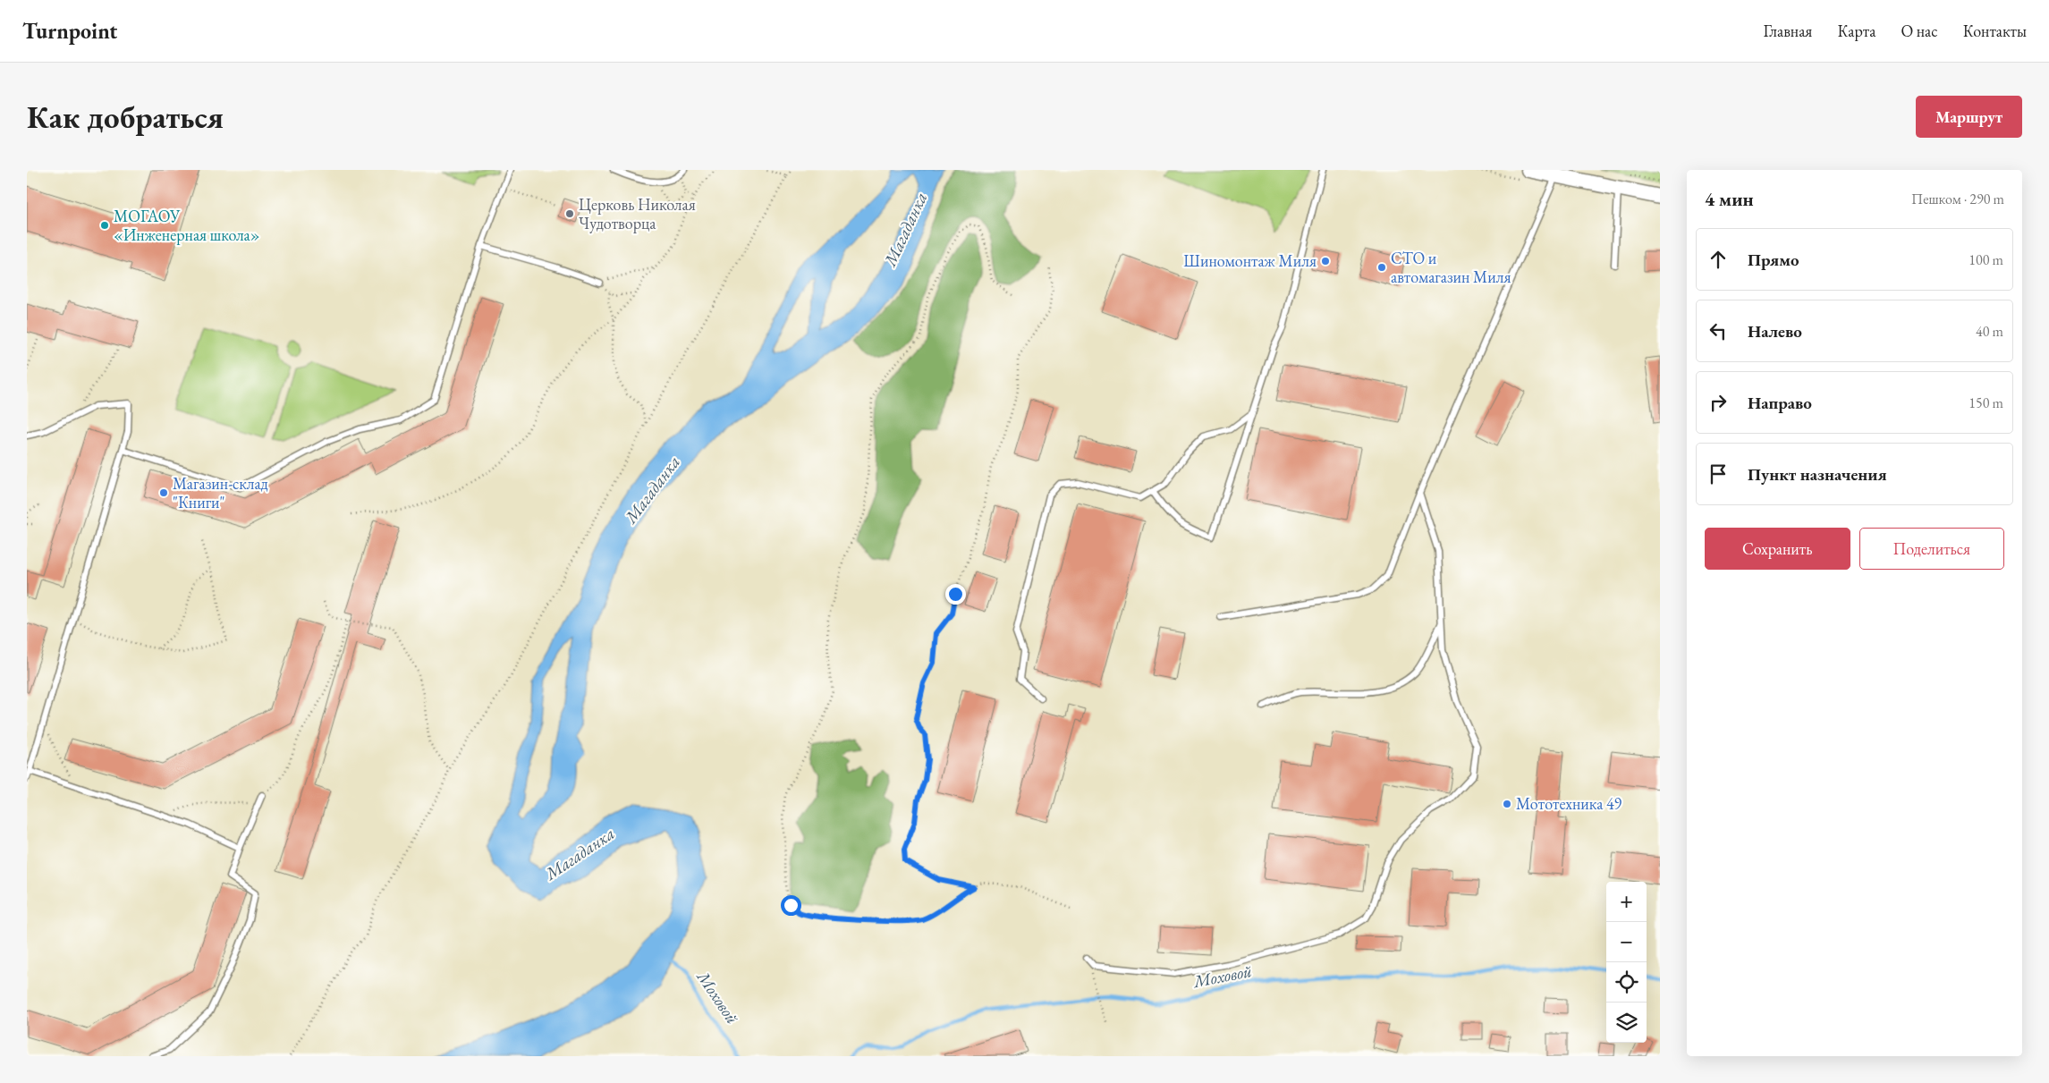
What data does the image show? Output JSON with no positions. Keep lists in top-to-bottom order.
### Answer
{
  "water": ["Магаданка", "Моховой"],
  "places": [
    "Церковь Николая Чудотворца",
    "МОГАОУ «Инженерная школа»",
    "Шиномонтаж Миля",
    "СТО и автомагазин Миля",
    "Магазин-склад \"Книги\"",
    "Мототехника 49"
  ],
  "page": {
    "header": "Turnpoint",
    "nav": [
      "Главная",
      "Карта",
      "О нас",
      "Контакты"
    ],
    "buttons": [
      "Маршрут",
      ["Сохранить", "Поделиться"]
    ],
    "title": "Как добраться",
    "heading": ["4 мин", "Пешком · 290 m"],
    "list": [
      ["Прямо", "100 m"],
      ["Налево", "40 m"],
      ["Направо", "150 m"],
      "Пункт назначения"
    ],
    "map_buttons": ["+", "−"]
  }
}
